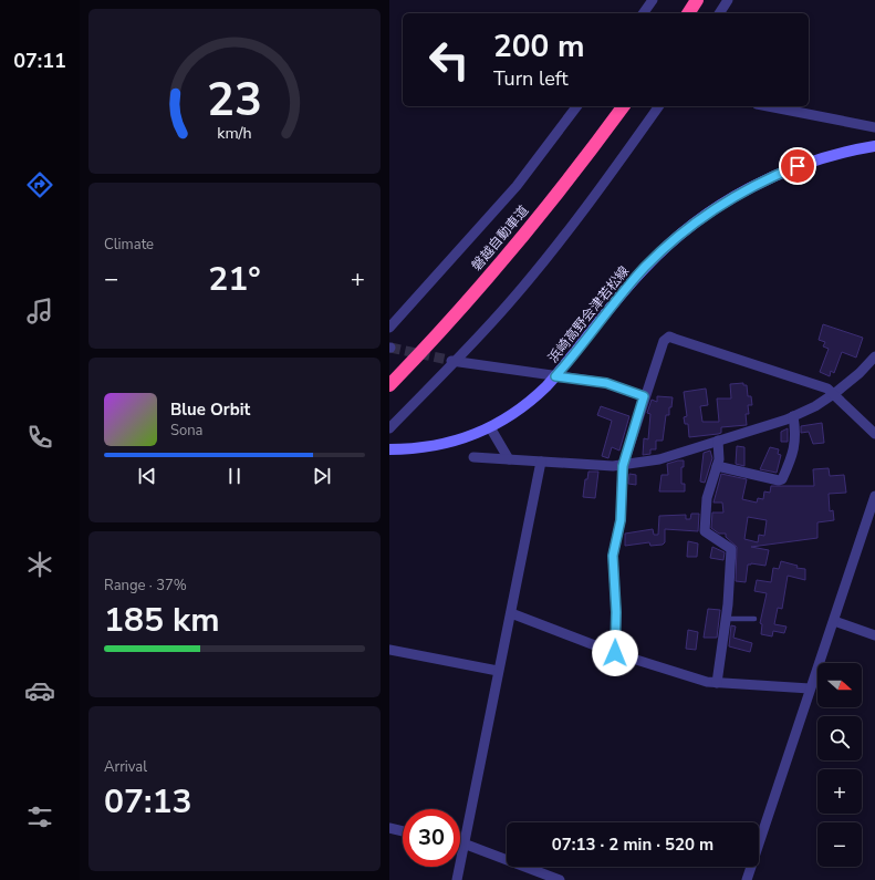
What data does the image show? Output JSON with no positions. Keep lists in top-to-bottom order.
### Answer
{
  "streets": {
    "highway": ["磐越自動車道"],
    "main road": ["浜崎高野会津若松線"]
  },
  "north": "right",
  "page": {
    "tabs": "07:11",
    "turn": ["200 m", "Turn left"],
    "tile": [
      "Climate",
      ["Range · 37%", "185 km"],
      ["Arrival", "07:13"]
    ],
    "heat": ["−", "21°", "+"],
    "song": ["Blue Orbit", "Sona"],
    "map_buttons": ["+", "−"],
    "limit": "30",
    "trip": "07:13 · 2 min · 520 m",
    "gauge": ["23", "km/h"]
  }
}
